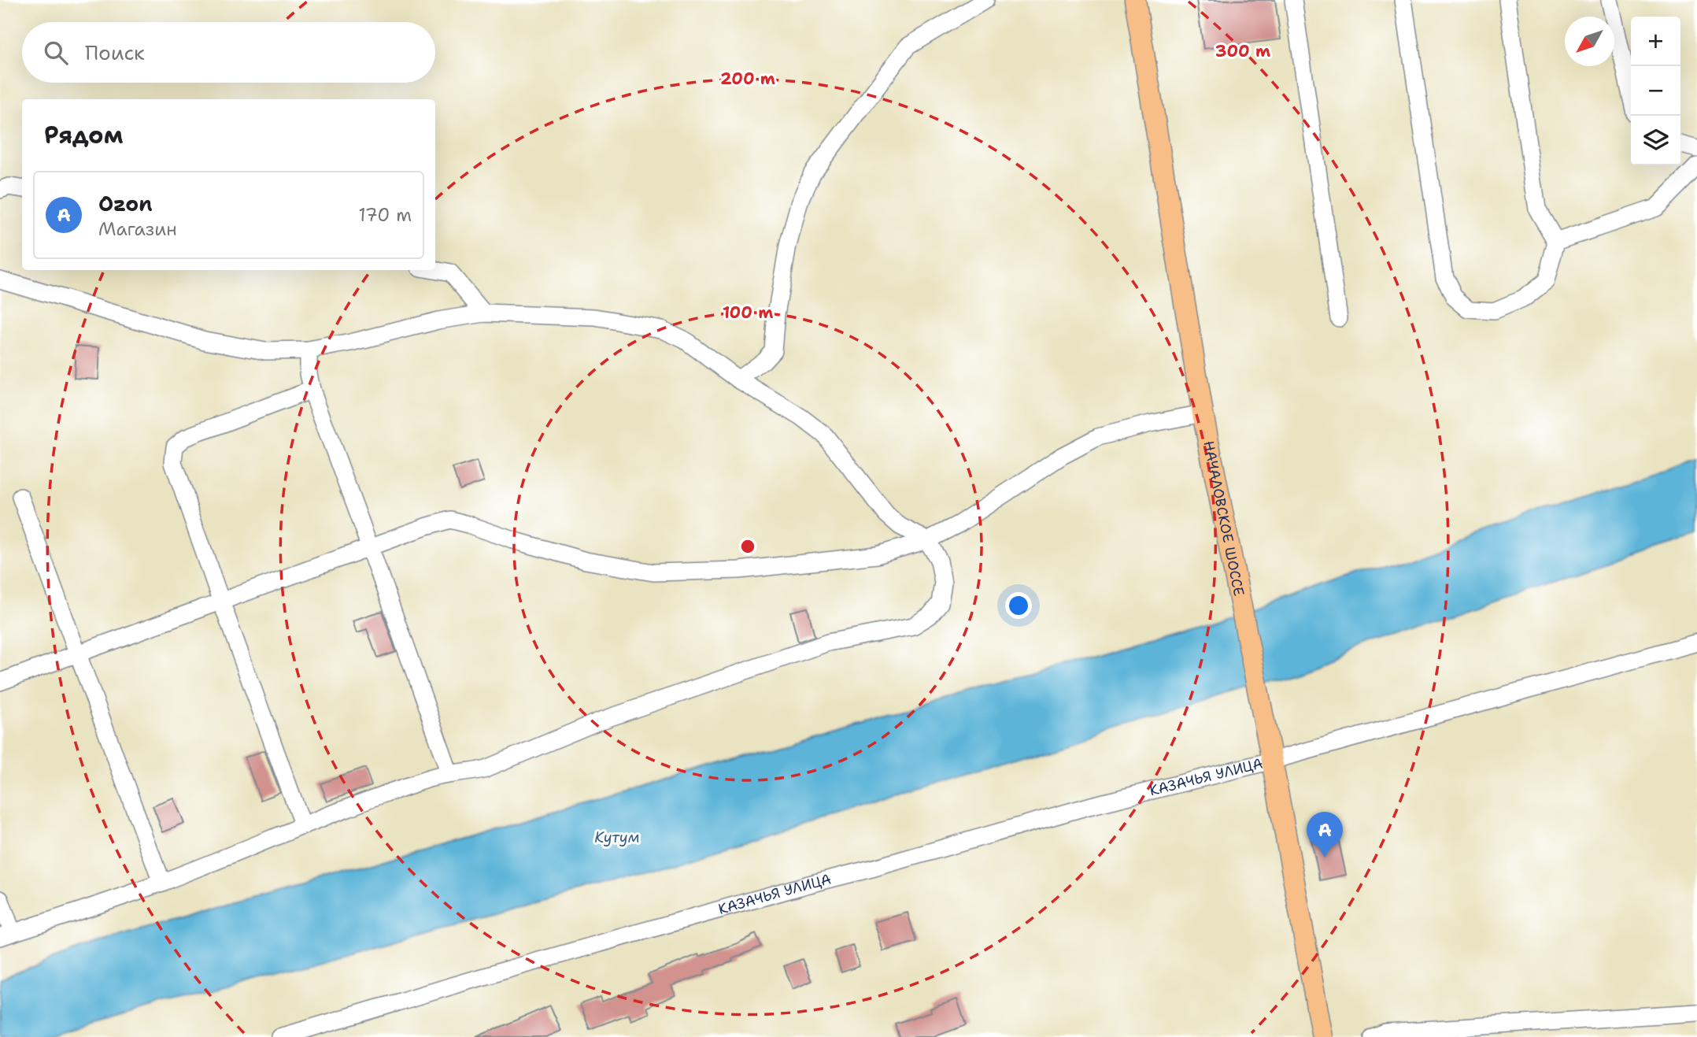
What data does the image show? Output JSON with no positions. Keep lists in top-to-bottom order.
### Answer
{
  "streets": {
    "main road": ["НАЧАЛОВСКОЕ ШОССЕ"],
    "street": ["КАЗАЧЬЯ УЛИЦА"]
  },
  "crossings": [
    ["НАЧАЛОВСКОЕ ШОССЕ", "КАЗАЧЬЯ УЛИЦА"]
  ],
  "water": ["Кутум"],
  "north": "bottom left",
  "page": {
    "map_buttons": ["+", "−"],
    "search": "Поиск",
    "heading": "Рядом",
    "list": [
      {
        "mark": "A",
        "name": "Ozon",
        "note": "Магазин",
        "value": "170 m"
      }
    ],
    "pins": "A"
  },
  "rings": ["300 m", "200 m", "100 m"]
}
